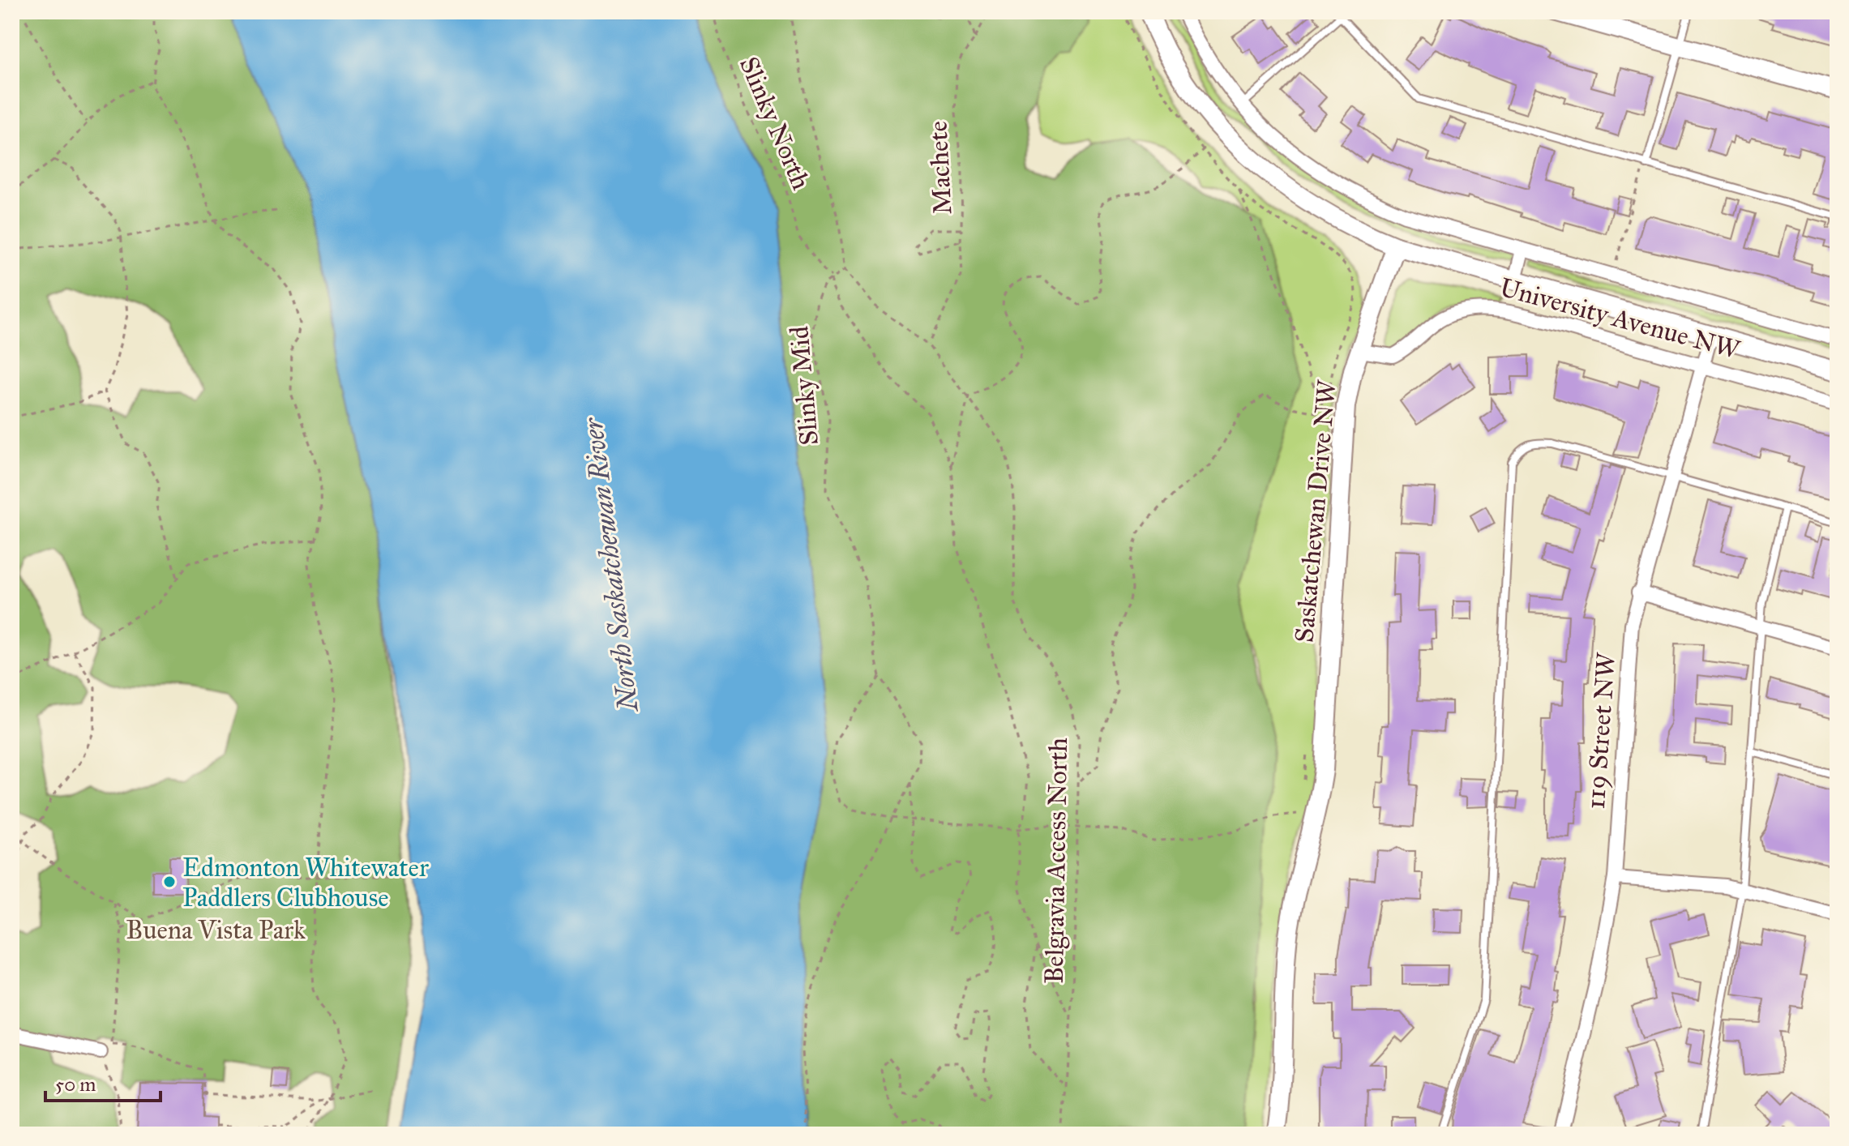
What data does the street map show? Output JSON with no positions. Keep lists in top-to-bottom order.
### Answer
{
  "streets": {
    "street": ["University Avenue NW", "Saskatchewan Drive NW", "119 Street NW"],
    "path": [
      "Slinky North",
      "Machete",
      "Slinky Mid",
      "Belgravia Access North"
    ]
  },
  "crossings": [
    ["Slinky North", "Slinky Mid"],
    ["Machete", "Belgravia Access North"],
    ["University Avenue NW", "Saskatchewan Drive NW"],
    ["University Avenue NW", "119 Street NW"]
  ],
  "water": ["North Saskatchewan River"],
  "parks": ["Buena Vista Park"],
  "places": ["Edmonton Whitewater Paddlers Clubhouse"],
  "scale_bar": "50 m"
}
